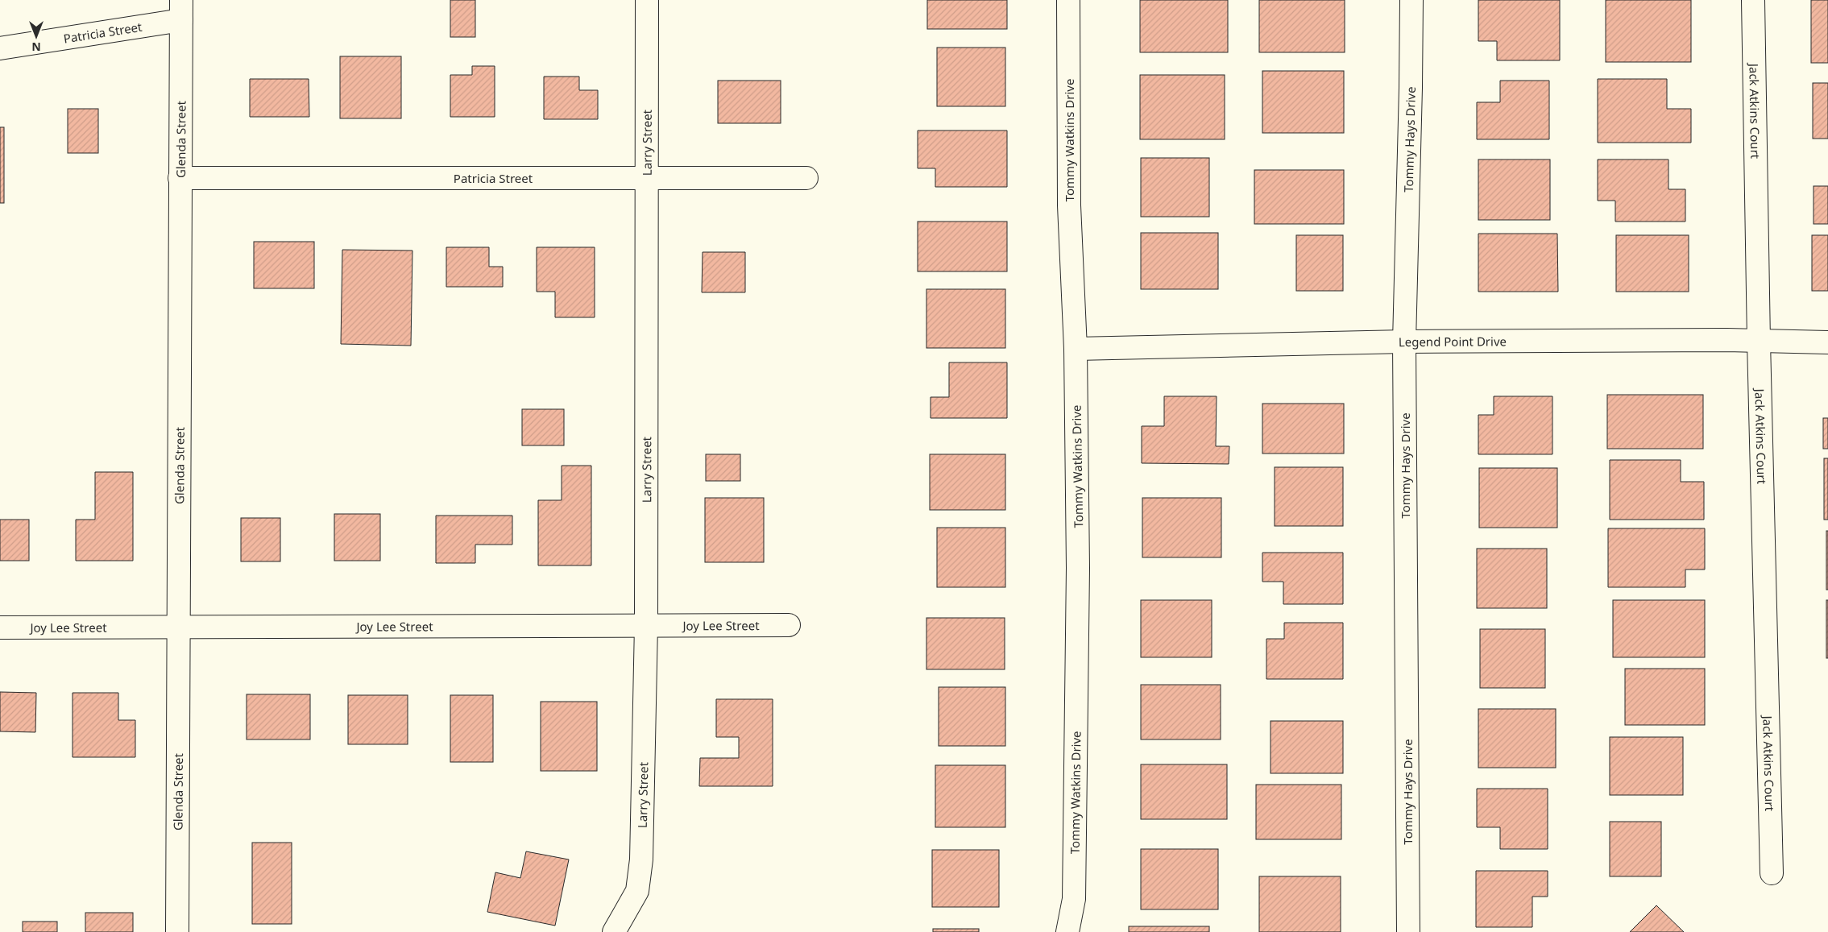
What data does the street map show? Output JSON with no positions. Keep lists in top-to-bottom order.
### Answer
{
  "streets": {
    "street": [
      "Patricia Street",
      "Jack Atkins Court",
      "Glenda Street",
      "Tommy Watkins Drive",
      "Tommy Hays Drive",
      "Larry Street",
      "Legend Point Drive",
      "Joy Lee Street"
    ]
  },
  "crossings": [
    ["Patricia Street", "Glenda Street"],
    ["Patricia Street", "Larry Street"],
    ["Jack Atkins Court", "Legend Point Drive"],
    ["Glenda Street", "Joy Lee Street"],
    ["Tommy Watkins Drive", "Legend Point Drive"],
    ["Tommy Hays Drive", "Legend Point Drive"],
    ["Larry Street", "Joy Lee Street"]
  ],
  "north": "bottom"
}
